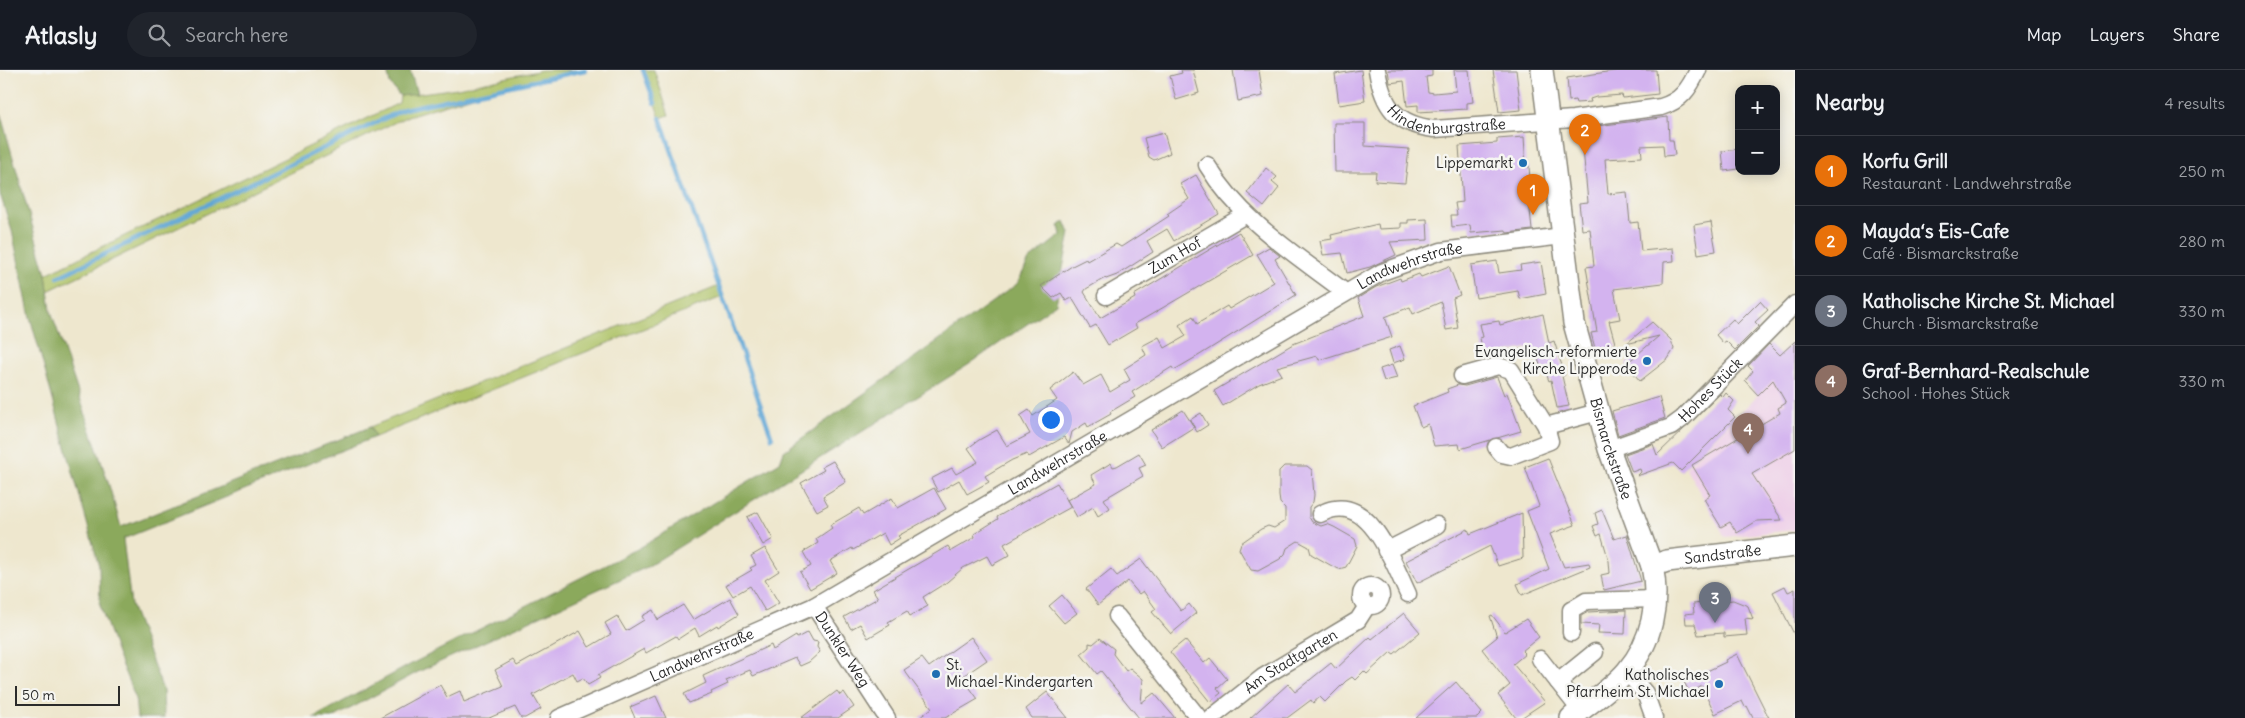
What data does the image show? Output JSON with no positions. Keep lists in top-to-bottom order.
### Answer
{
  "streets": {
    "main road": ["Bismarckstraße", "Sandstraße"],
    "street": [
      "Hindenburgstraße",
      "Zum Hof",
      "Landwehrstraße",
      "Hohes Stück",
      "Dunkler Weg",
      "Am Stadtgarten"
    ]
  },
  "crossings": [
    ["Hindenburgstraße", "Bismarckstraße"],
    ["Landwehrstraße", "Bismarckstraße"],
    ["Landwehrstraße", "Dunkler Weg"],
    ["Hohes Stück", "Bismarckstraße"],
    ["Bismarckstraße", "Sandstraße"]
  ],
  "places": [
    "Lippemarkt",
    "Evangelisch-reformierte Kirche Lipperode",
    "St. Michael-Kindergarten",
    "Katholisches Pfarrheim St. Michael"
  ],
  "scale_bar": "50 m",
  "page": {
    "header": "Atlasly",
    "search": "Search here",
    "nav": ["Map", "Layers", "Share"],
    "heading": ["Nearby", "4 results"],
    "map_buttons": ["+", "−"],
    "pins": [
      "2",
      "1",
      "4",
      "3"
    ],
    "list": [
      {
        "mark": "1",
        "name": "Korfu Grill",
        "note": "Restaurant · Landwehrstraße",
        "value": "250 m"
      },
      {
        "mark": "2",
        "name": "Mayda‘s Eis-Cafe",
        "note": "Café · Bismarckstraße",
        "value": "280 m"
      },
      {
        "mark": "3",
        "name": "Katholische Kirche St. Michael",
        "note": "Church · Bismarckstraße",
        "value": "330 m"
      },
      {
        "mark": "4",
        "name": "Graf-Bernhard-Realschule",
        "note": "School · Hohes Stück",
        "value": "330 m"
      }
    ],
    "scale": "50 m"
  }
}
